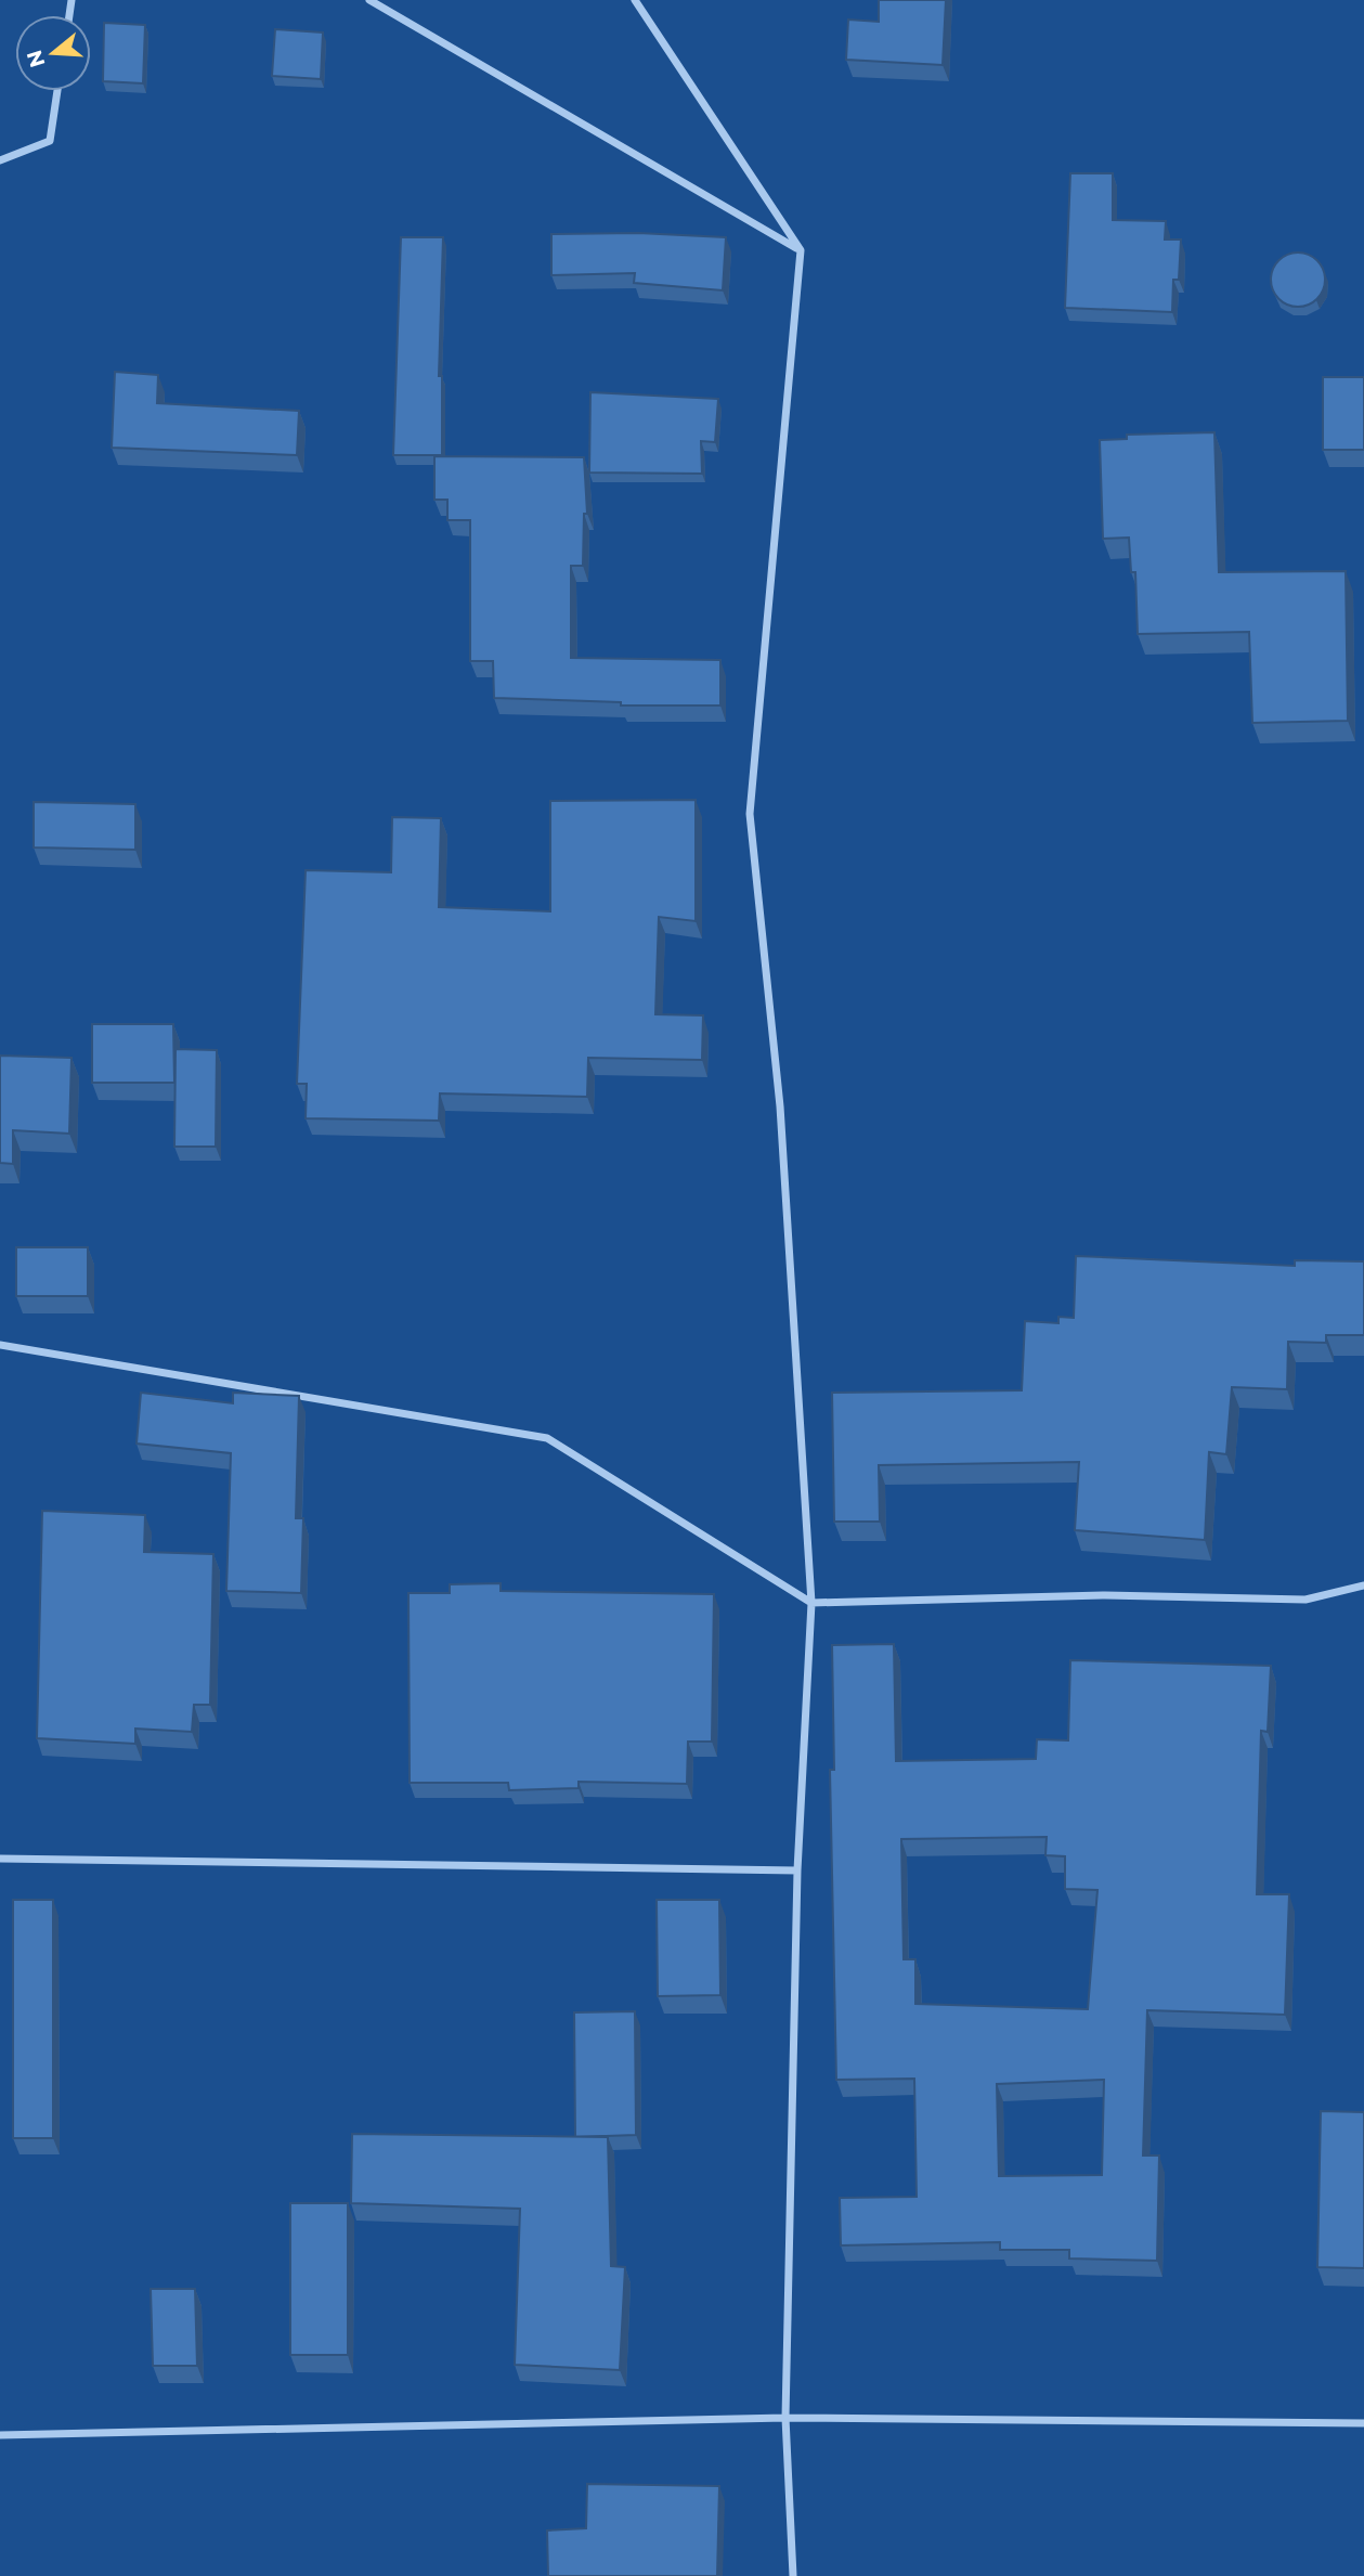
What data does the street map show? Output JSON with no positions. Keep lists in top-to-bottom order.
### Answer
{
  "north": "left"
}
